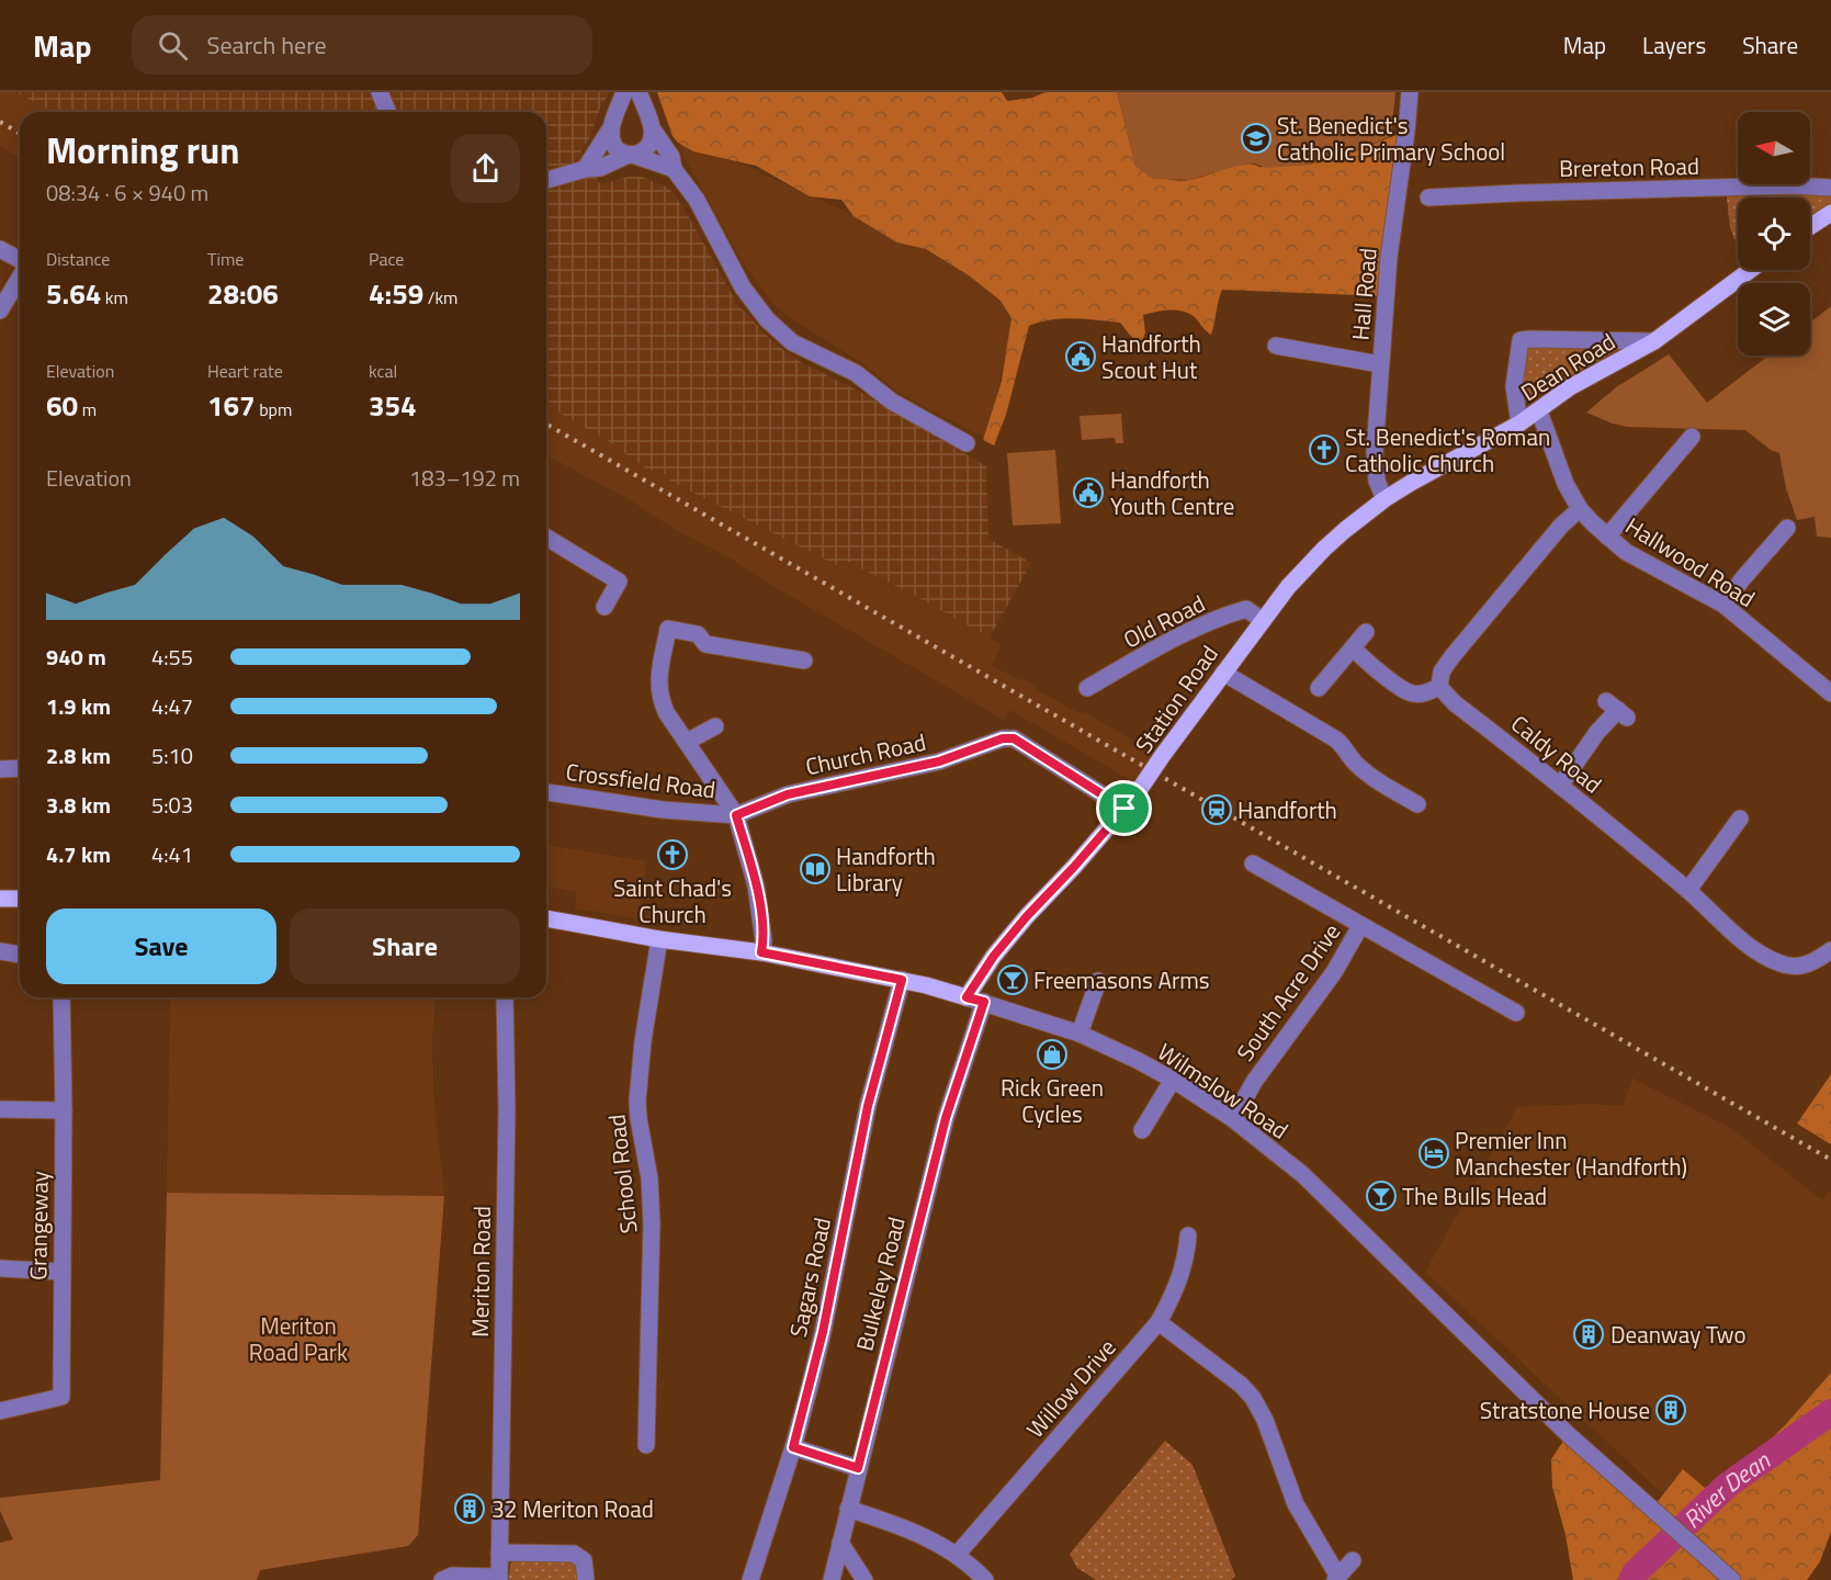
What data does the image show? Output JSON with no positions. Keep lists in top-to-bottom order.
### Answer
{
  "streets": {
    "main road": ["Dean Road", "Station Road", "Wilmslow Road"],
    "street": [
      "Brereton Road",
      "Hall Road",
      "Hallwood Road",
      "Old Road",
      "Church Road",
      "Caldy Road",
      "Crossfield Road",
      "South Acre Drive",
      "School Road",
      "Grangeway",
      "Meriton Road",
      "Sagars Road",
      "Bulkeley Road",
      "Willow Drive"
    ]
  },
  "crossings": [
    ["Hall Road", "Dean Road"],
    ["Hall Road", "Station Road"],
    ["Dean Road", "Hallwood Road"],
    ["Dean Road", "Station Road"],
    ["Old Road", "Station Road"],
    ["Station Road", "Church Road"],
    ["Station Road", "Wilmslow Road"],
    ["Church Road", "Crossfield Road"],
    ["South Acre Drive", "Wilmslow Road"],
    ["Wilmslow Road", "School Road"],
    ["Wilmslow Road", "Sagars Road"],
    ["Wilmslow Road", "Bulkeley Road"]
  ],
  "water": ["River Dean"],
  "parks": ["Meriton Road Park"],
  "places": {
    "school or university": ["St. Benedict's Catholic Primary School"],
    "public building": ["Handforth Scout Hut", "Handforth Youth Centre"],
    "church": ["St. Benedict's Roman Catholic Church", "Saint Chad's Church"],
    "station": ["Handforth"],
    "library": ["Handforth Library"],
    "bar": ["Freemasons Arms", "The Bulls Head"],
    "shop": ["Rick Green Cycles"],
    "hotel": ["Premier Inn Manchester (Handforth)"],
    "building": ["Deanway Two", "Stratstone House", "32 Meriton Road"]
  },
  "north": "left",
  "page": {
    "header": "Map",
    "search": "Search here",
    "nav": ["Map", "Layers", "Share"],
    "heading": ["Morning run", "08:34 · 6 × 940 m"],
    "stats": [
      ["Distance", "5.64 km"],
      ["Time", "28:06"],
      ["Pace", "4:59 /km"],
      ["Elevation", "60 m"],
      ["Heart rate", "167 bpm"],
      ["kcal", "354"]
    ],
    "chart": ["Elevation", "183–192 m"],
    "list": [
      {
        "name": "940 m",
        "note": "4:55"
      },
      {
        "name": "1.9 km",
        "note": "4:47"
      },
      {
        "name": "2.8 km",
        "note": "5:10"
      },
      {
        "name": "3.8 km",
        "note": "5:03"
      },
      {
        "name": "4.7 km",
        "note": "4:41"
      }
    ],
    "buttons": ["Save", "Share"]
  }
}
